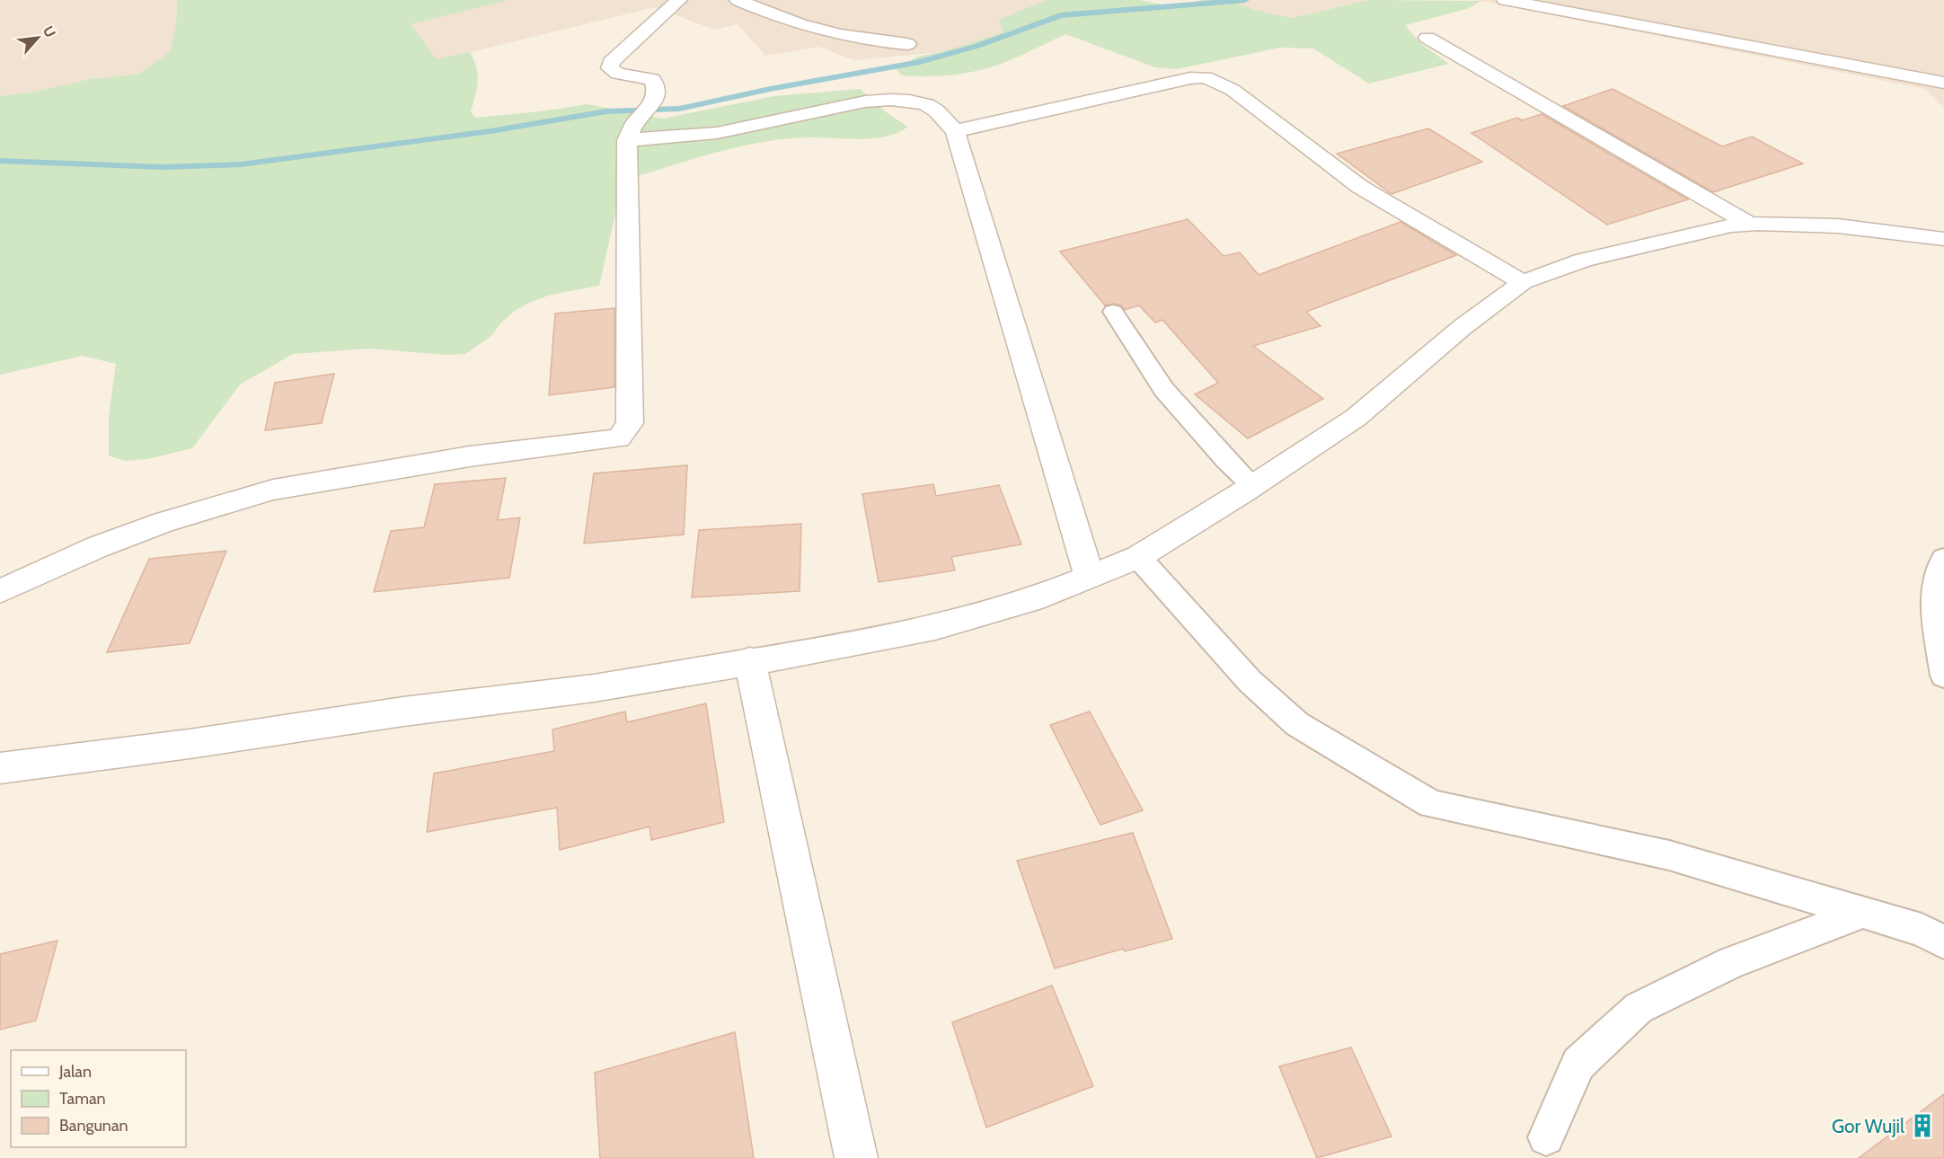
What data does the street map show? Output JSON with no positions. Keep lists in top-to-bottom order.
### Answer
{
  "places": {
    "building": ["Gor Wujil"]
  },
  "legend": ["Jalan", "Taman", "Bangunan"],
  "north": "top right"
}
